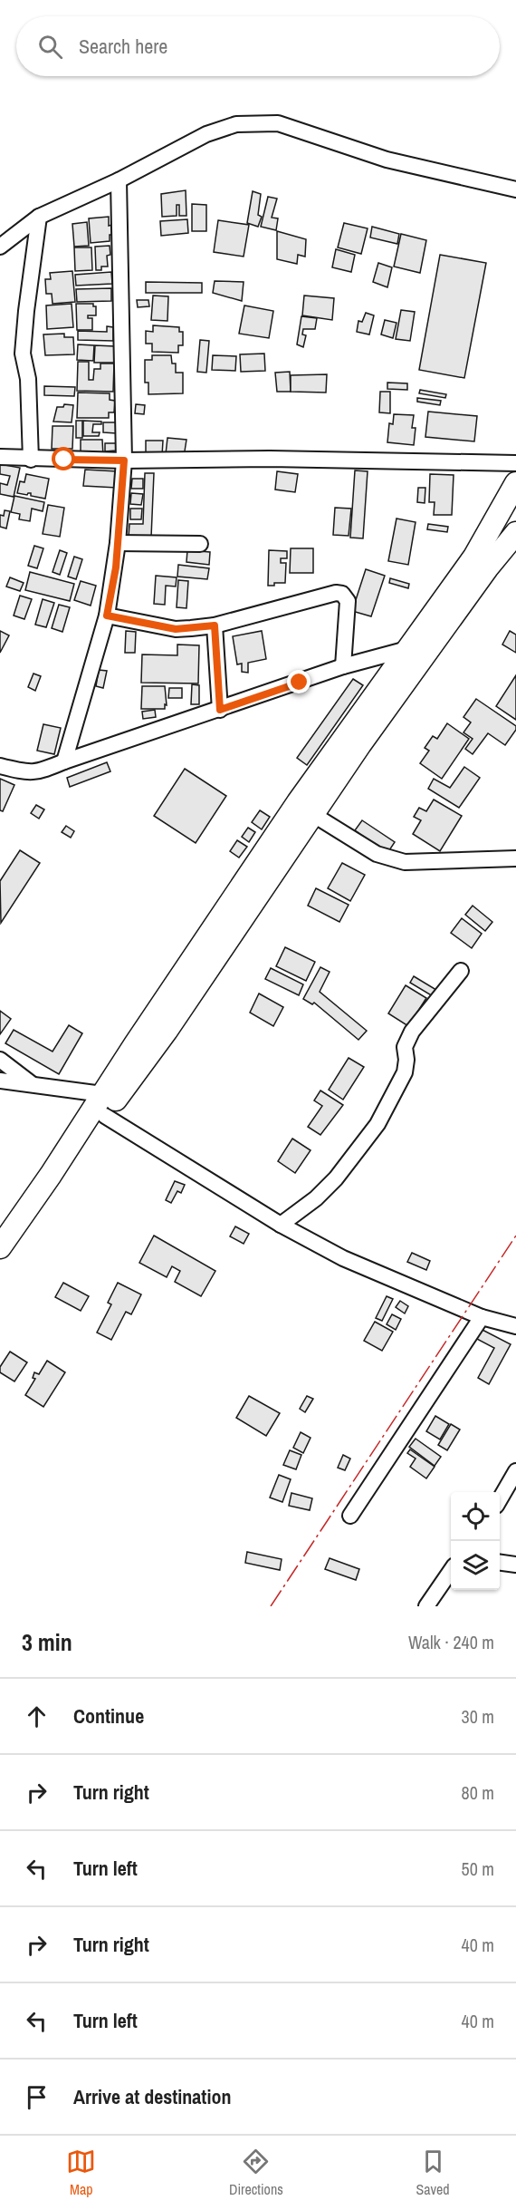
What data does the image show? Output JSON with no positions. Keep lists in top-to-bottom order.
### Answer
{
  "page": {
    "search": "Search here",
    "heading": ["3 min", "Walk · 240 m"],
    "list": [
      ["Continue", "30 m"],
      ["Turn right", "80 m"],
      ["Turn left", "50 m"],
      ["Turn right", "40 m"],
      ["Turn left", "40 m"],
      "Arrive at destination"
    ],
    "nav": ["Map", "Directions", "Saved"]
  }
}
